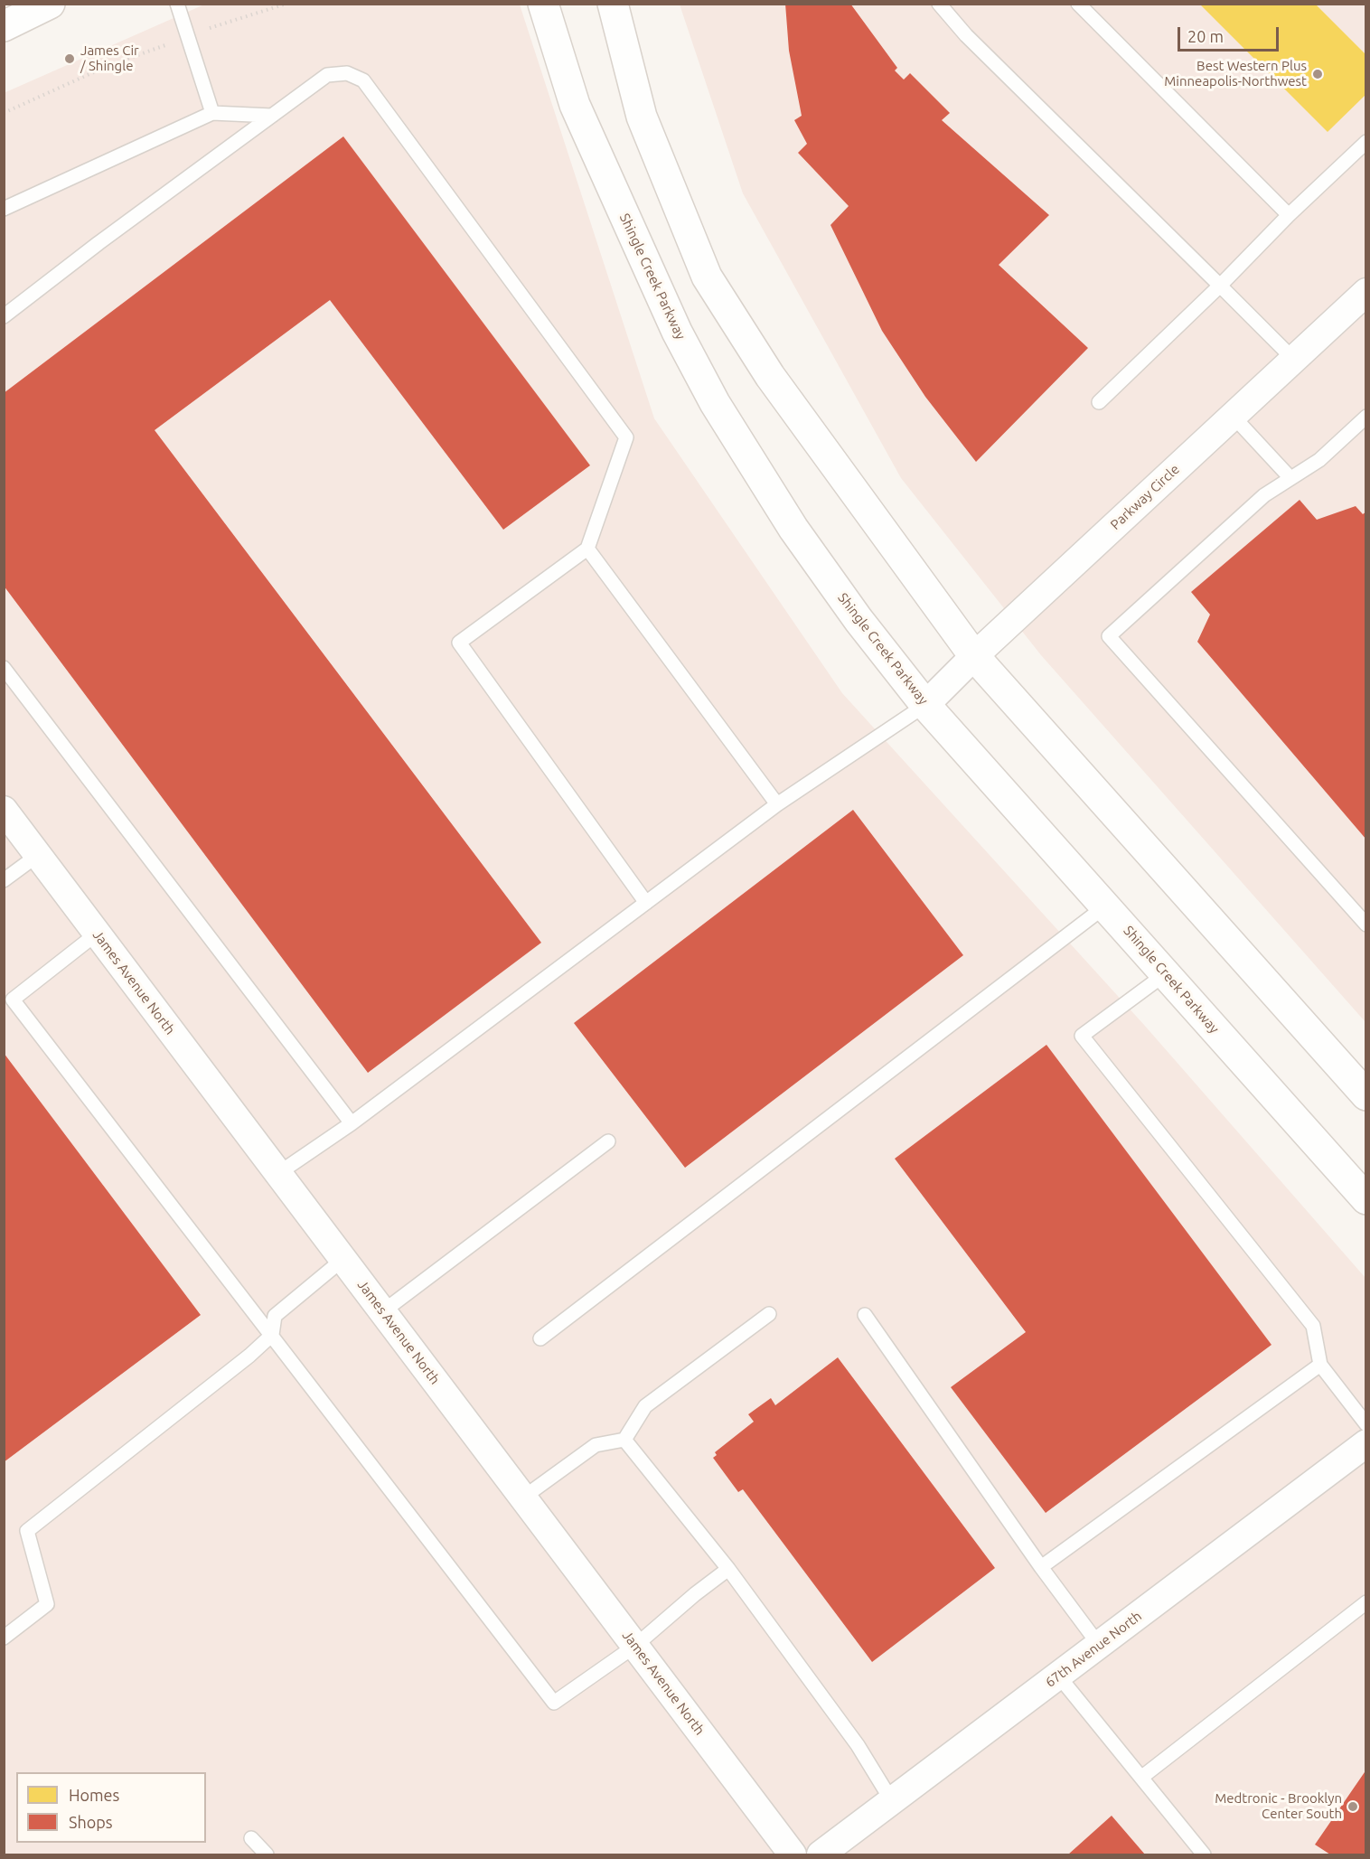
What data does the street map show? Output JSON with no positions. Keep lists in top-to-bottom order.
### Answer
{
  "streets": {
    "street": [
      "Shingle Creek Parkway",
      "Parkway Circle",
      "James Avenue North",
      "67th Avenue North"
    ]
  },
  "crossings": [
    ["Shingle Creek Parkway", "Parkway Circle"]
  ],
  "places": ["James Cir / Shingle", "Best Western Plus Minneapolis-Northwest", "Medtronic - Brooklyn Center South"],
  "legend": ["Homes", "Shops"],
  "scale_bar": "20 m"
}
